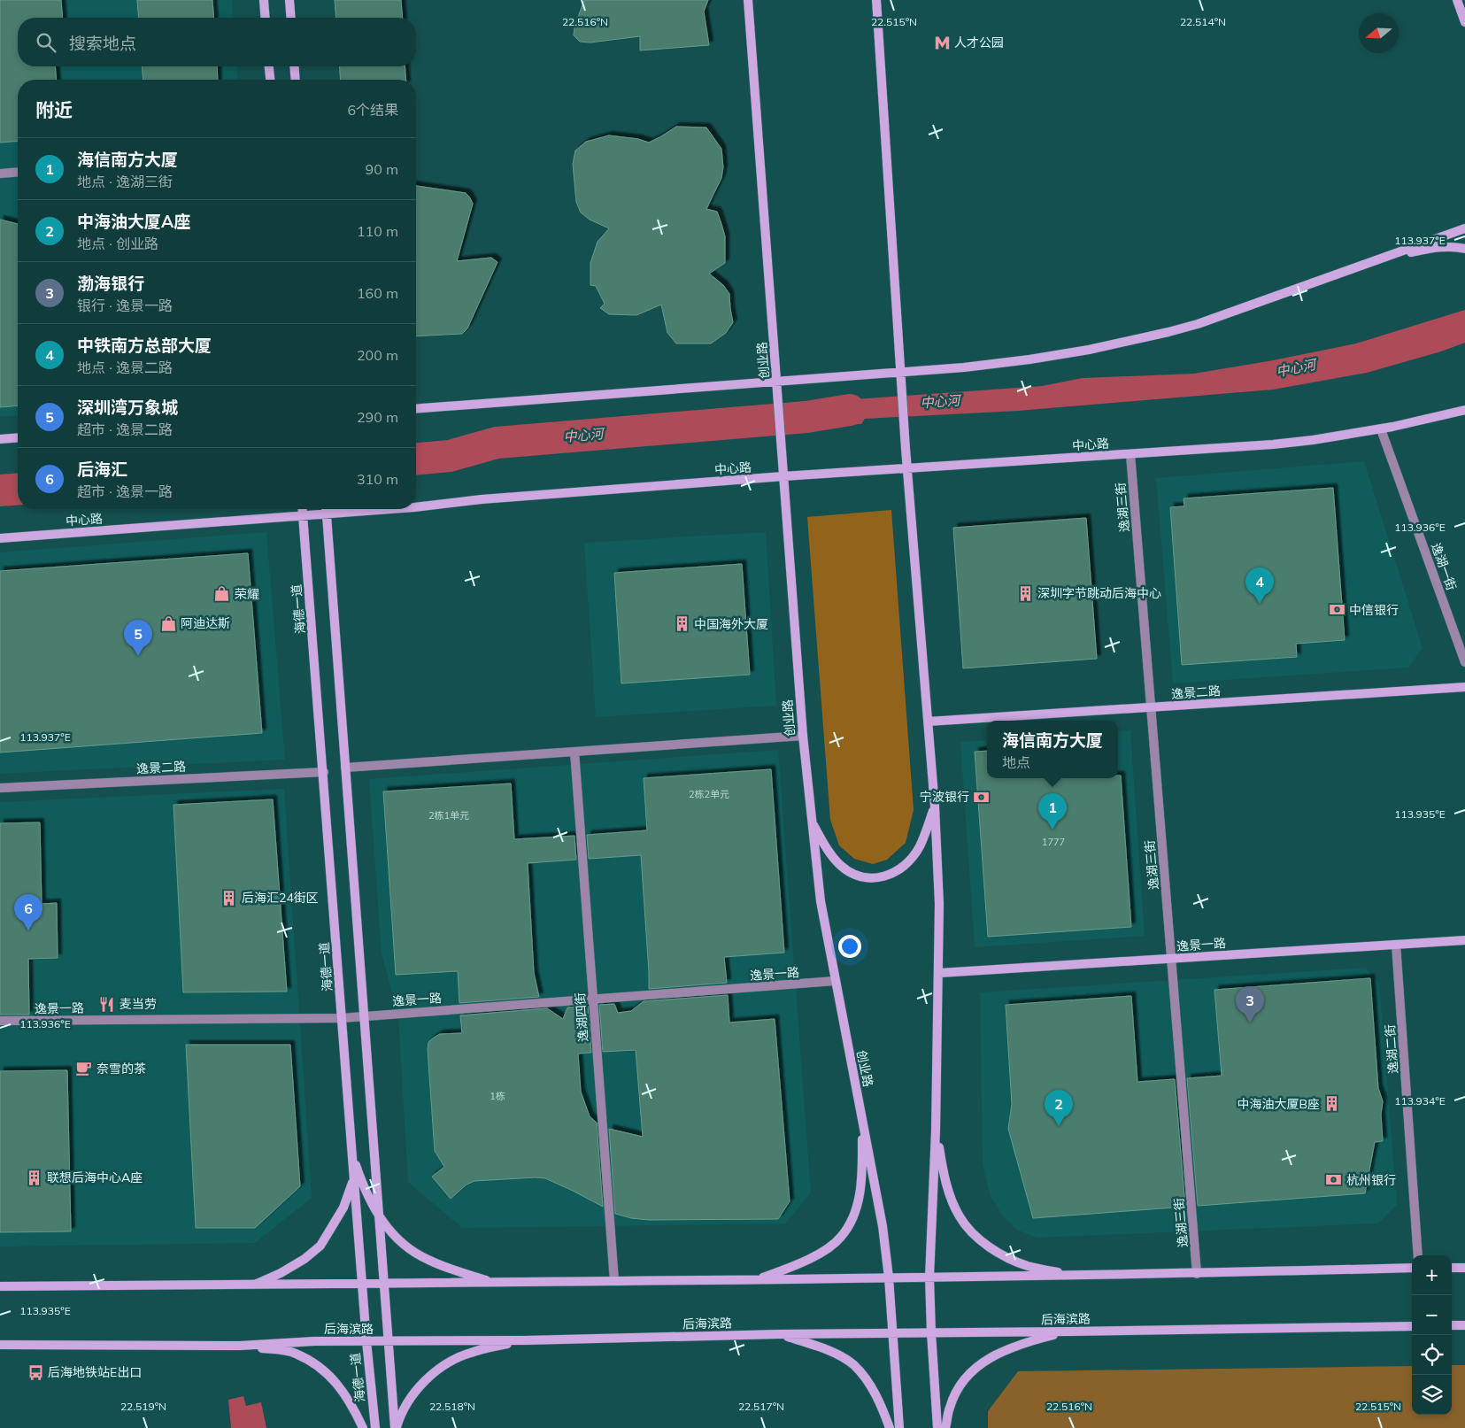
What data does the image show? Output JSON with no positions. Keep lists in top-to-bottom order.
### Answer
{
  "streets": {
    "main road": [
      "创业路",
      "中心路",
      "海德一道",
      "逸景二路",
      "逸景一路",
      "后海滨路"
    ],
    "street": [
      "逸湖三街",
      "逸湖一街",
      "逸湖四街",
      "逸湖二街"
    ]
  },
  "crossings": [
    ["创业路", "中心路"],
    ["创业路", "逸景一路"],
    ["创业路", "后海滨路"],
    ["中心路", "逸湖三街"],
    ["中心路", "逸湖一街"],
    ["中心路", "海德一道"],
    ["逸湖三街", "逸景二路"],
    ["逸湖三街", "逸景一路"],
    ["海德一道", "逸景二路"],
    ["海德一道", "逸景一路"],
    ["海德一道", "后海滨路"],
    ["逸景一路", "逸湖四街"],
    ["逸景一路", "逸湖二街"]
  ],
  "water": ["中心河"],
  "places": {
    "metro station": ["人才公园"],
    "building": [
      "深圳字节跳动后海中心",
      "中国海外大厦",
      "后海汇24街区",
      "中海油大厦B座",
      "联想后海中心A座"
    ],
    "shop": ["荣耀", "阿迪达斯"],
    "bank": ["中信银行", "宁波银行", "杭州银行"],
    "restaurant": ["麦当劳"],
    "cafe": ["奈雪的茶"],
    "bus stop": ["后海地铁站E出口"]
  },
  "house_numbers": [
    "2栋2单元",
    "2栋1单元",
    "1777",
    "1栋"
  ],
  "north": "left",
  "page": {
    "search": "搜索地点",
    "heading": ["附近", "6个结果"],
    "list": [
      {
        "mark": "1",
        "name": "海信南方大厦",
        "note": "地点 · 逸湖三街",
        "value": "90 m"
      },
      {
        "mark": "2",
        "name": "中海油大厦A座",
        "note": "地点 · 创业路",
        "value": "110 m"
      },
      {
        "mark": "3",
        "name": "渤海银行",
        "note": "银行 · 逸景一路",
        "value": "160 m"
      },
      {
        "mark": "4",
        "name": "中铁南方总部大厦",
        "note": "地点 · 逸景二路",
        "value": "200 m"
      },
      {
        "mark": "5",
        "name": "深圳湾万象城",
        "note": "超市 · 逸景二路",
        "value": "290 m"
      },
      {
        "mark": "6",
        "name": "后海汇",
        "note": "超市 · 逸景一路",
        "value": "310 m"
      }
    ],
    "pins": [
      "4",
      "5",
      "1",
      "6",
      "3",
      "2"
    ],
    "popup": ["海信南方大厦", "地点"],
    "map_buttons": ["+", "−"]
  },
  "coordinates": [
    "22.516°N",
    "22.515°N",
    "22.514°N",
    "113.937°E",
    "113.936°E",
    "113.935°E",
    "113.934°E",
    "22.519°N",
    "22.518°N",
    "22.517°N"
  ]
}
